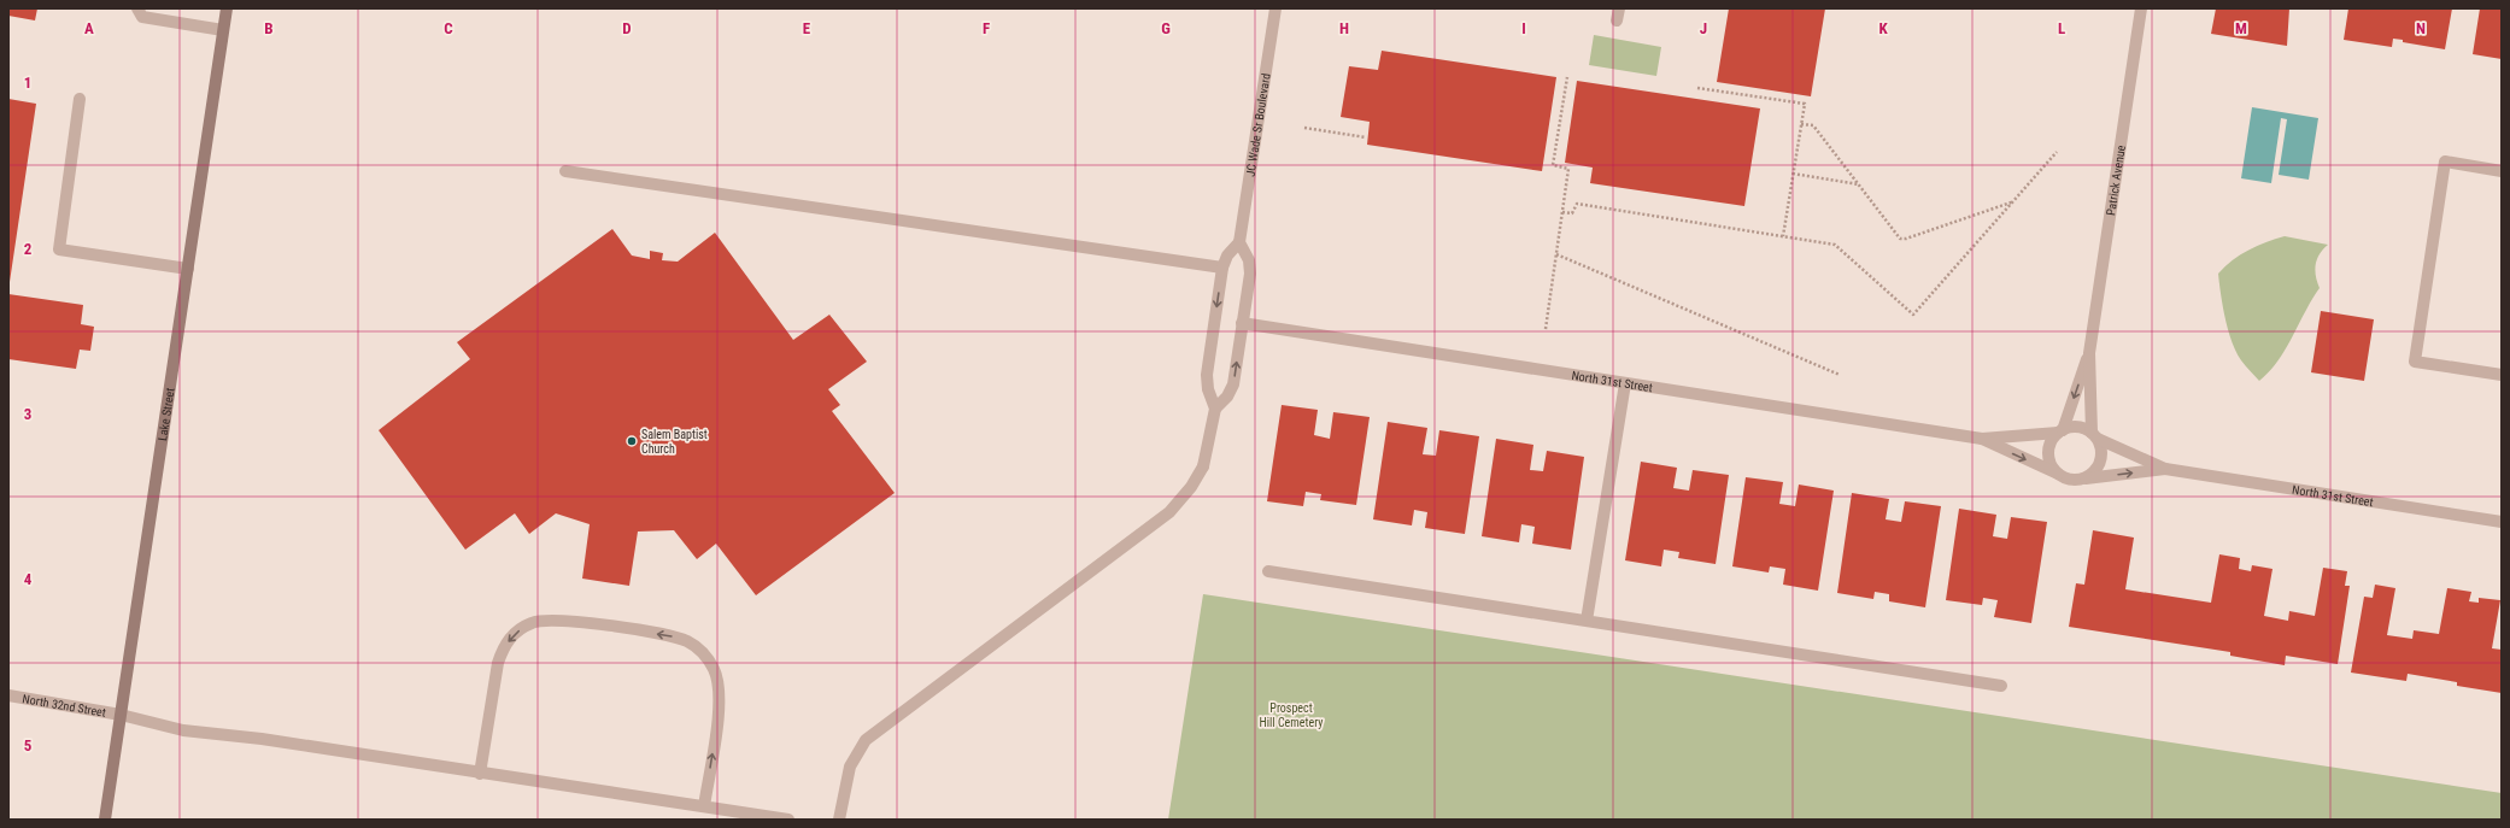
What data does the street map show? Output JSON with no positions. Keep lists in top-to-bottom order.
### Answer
{
  "streets": {
    "main road": ["Lake Street"],
    "street": [
      "JC Wade Sr Boulevard",
      "Patrick Avenue",
      "North 31st Street",
      "North 32nd Street"
    ]
  },
  "crossings": [
    ["JC Wade Sr Boulevard", "North 31st Street"],
    ["Patrick Avenue", "North 31st Street"],
    ["Lake Street", "North 32nd Street"]
  ],
  "parks": ["Prospect Hill Cemetery"],
  "places": ["Salem Baptist Church"],
  "grid": {
    "columns": [
      "A",
      "B",
      "C",
      "D",
      "E",
      "F",
      "G",
      "H",
      "I",
      "J",
      "K",
      "L",
      "M",
      "N"
    ],
    "rows": [
      "1",
      "2",
      "3",
      "4",
      "5"
    ]
  }
}
